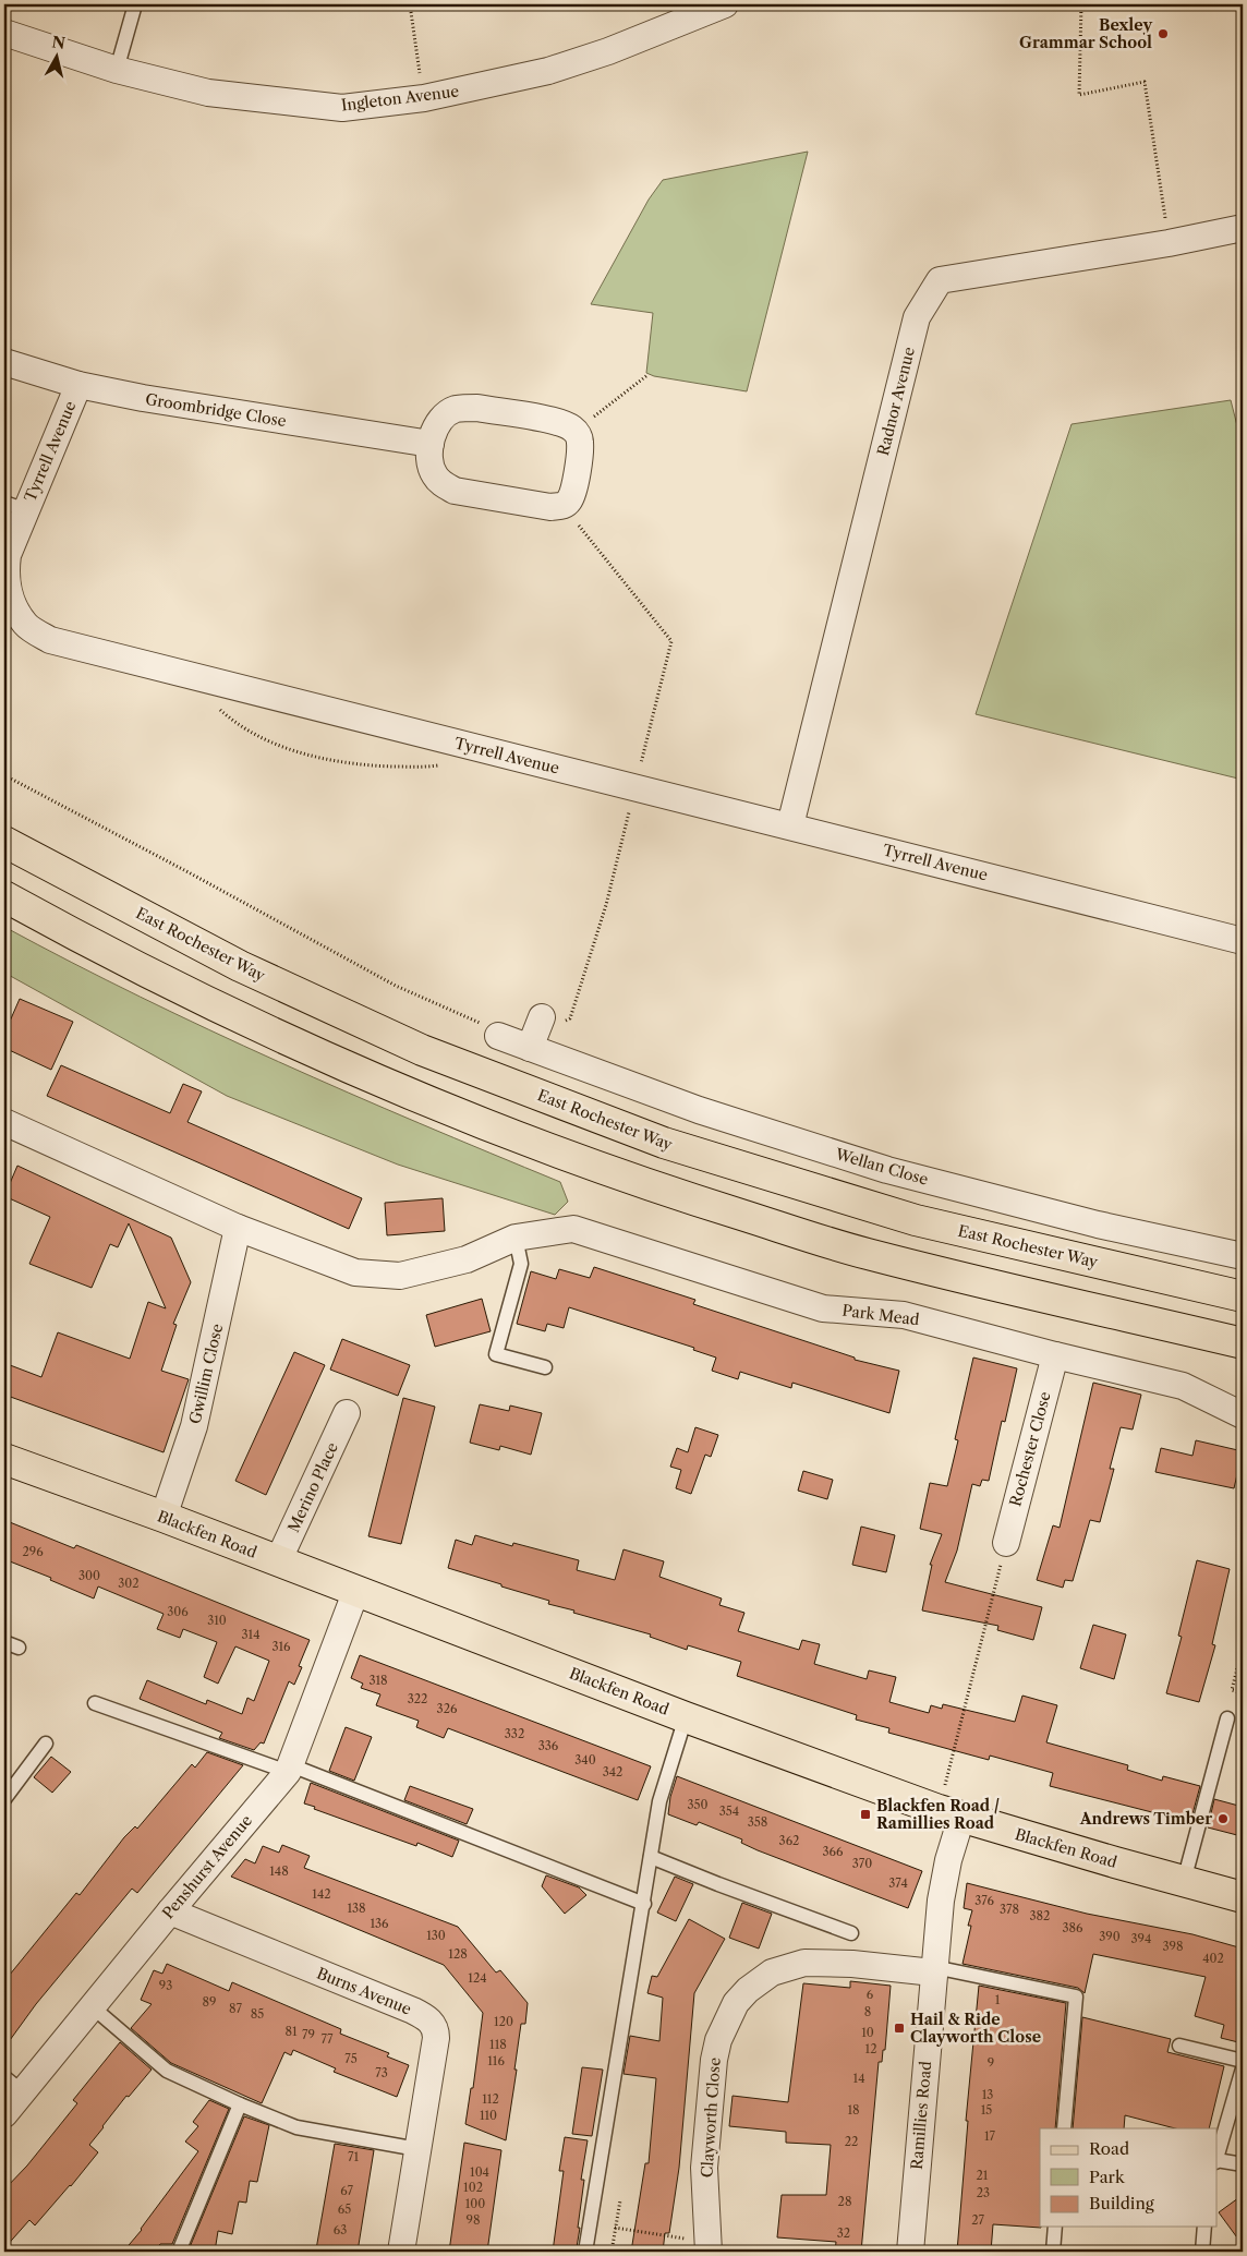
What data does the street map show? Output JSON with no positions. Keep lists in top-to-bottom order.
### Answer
{
  "streets": {
    "main road": ["East Rochester Way", "Blackfen Road"],
    "street": [
      "Ingleton Avenue",
      "Radnor Avenue",
      "Groombridge Close",
      "Tyrrell Avenue",
      "Wellan Close",
      "Park Mead",
      "Gwillim Close",
      "Rochester Close",
      "Merino Place",
      "Penshurst Avenue",
      "Burns Avenue",
      "Ramillies Road",
      "Clayworth Close"
    ]
  },
  "crossings": [
    ["Radnor Avenue", "Tyrrell Avenue"],
    ["Groombridge Close", "Tyrrell Avenue"],
    ["Park Mead", "Rochester Close"],
    ["Gwillim Close", "Blackfen Road"],
    ["Merino Place", "Blackfen Road"],
    ["Blackfen Road", "Penshurst Avenue"],
    ["Blackfen Road", "Ramillies Road"],
    ["Penshurst Avenue", "Burns Avenue"],
    ["Ramillies Road", "Clayworth Close"]
  ],
  "places": {
    "other": ["Bexley Grammar School", "Andrews Timber"],
    "transit": ["Blackfen Road / Ramillies Road", "Hail & Ride Clayworth Close"]
  },
  "house_numbers": [
    "296",
    "300",
    "302",
    "306",
    "310",
    "314",
    "316",
    "318",
    "322",
    "326",
    "332",
    "336",
    "340",
    "342",
    "350",
    "354",
    "358",
    "362",
    "366",
    "370",
    "148",
    "374",
    "142",
    "376",
    "138",
    "378",
    "382",
    "136",
    "386",
    "130",
    "390",
    "394",
    "398",
    "128",
    "402",
    "124",
    "93",
    "6",
    "1",
    "89",
    "87",
    "8",
    "85",
    "120",
    "81",
    "10",
    "79",
    "77",
    "118",
    "12",
    "75",
    "116",
    "9",
    "73",
    "14",
    "13",
    "112",
    "18",
    "15",
    "110",
    "17",
    "22",
    "71",
    "104",
    "21",
    "102",
    "67",
    "23",
    "28",
    "100",
    "65",
    "98",
    "27",
    "63",
    "32"
  ],
  "legend": ["Road", "Park", "Building"],
  "north": "top"
}
